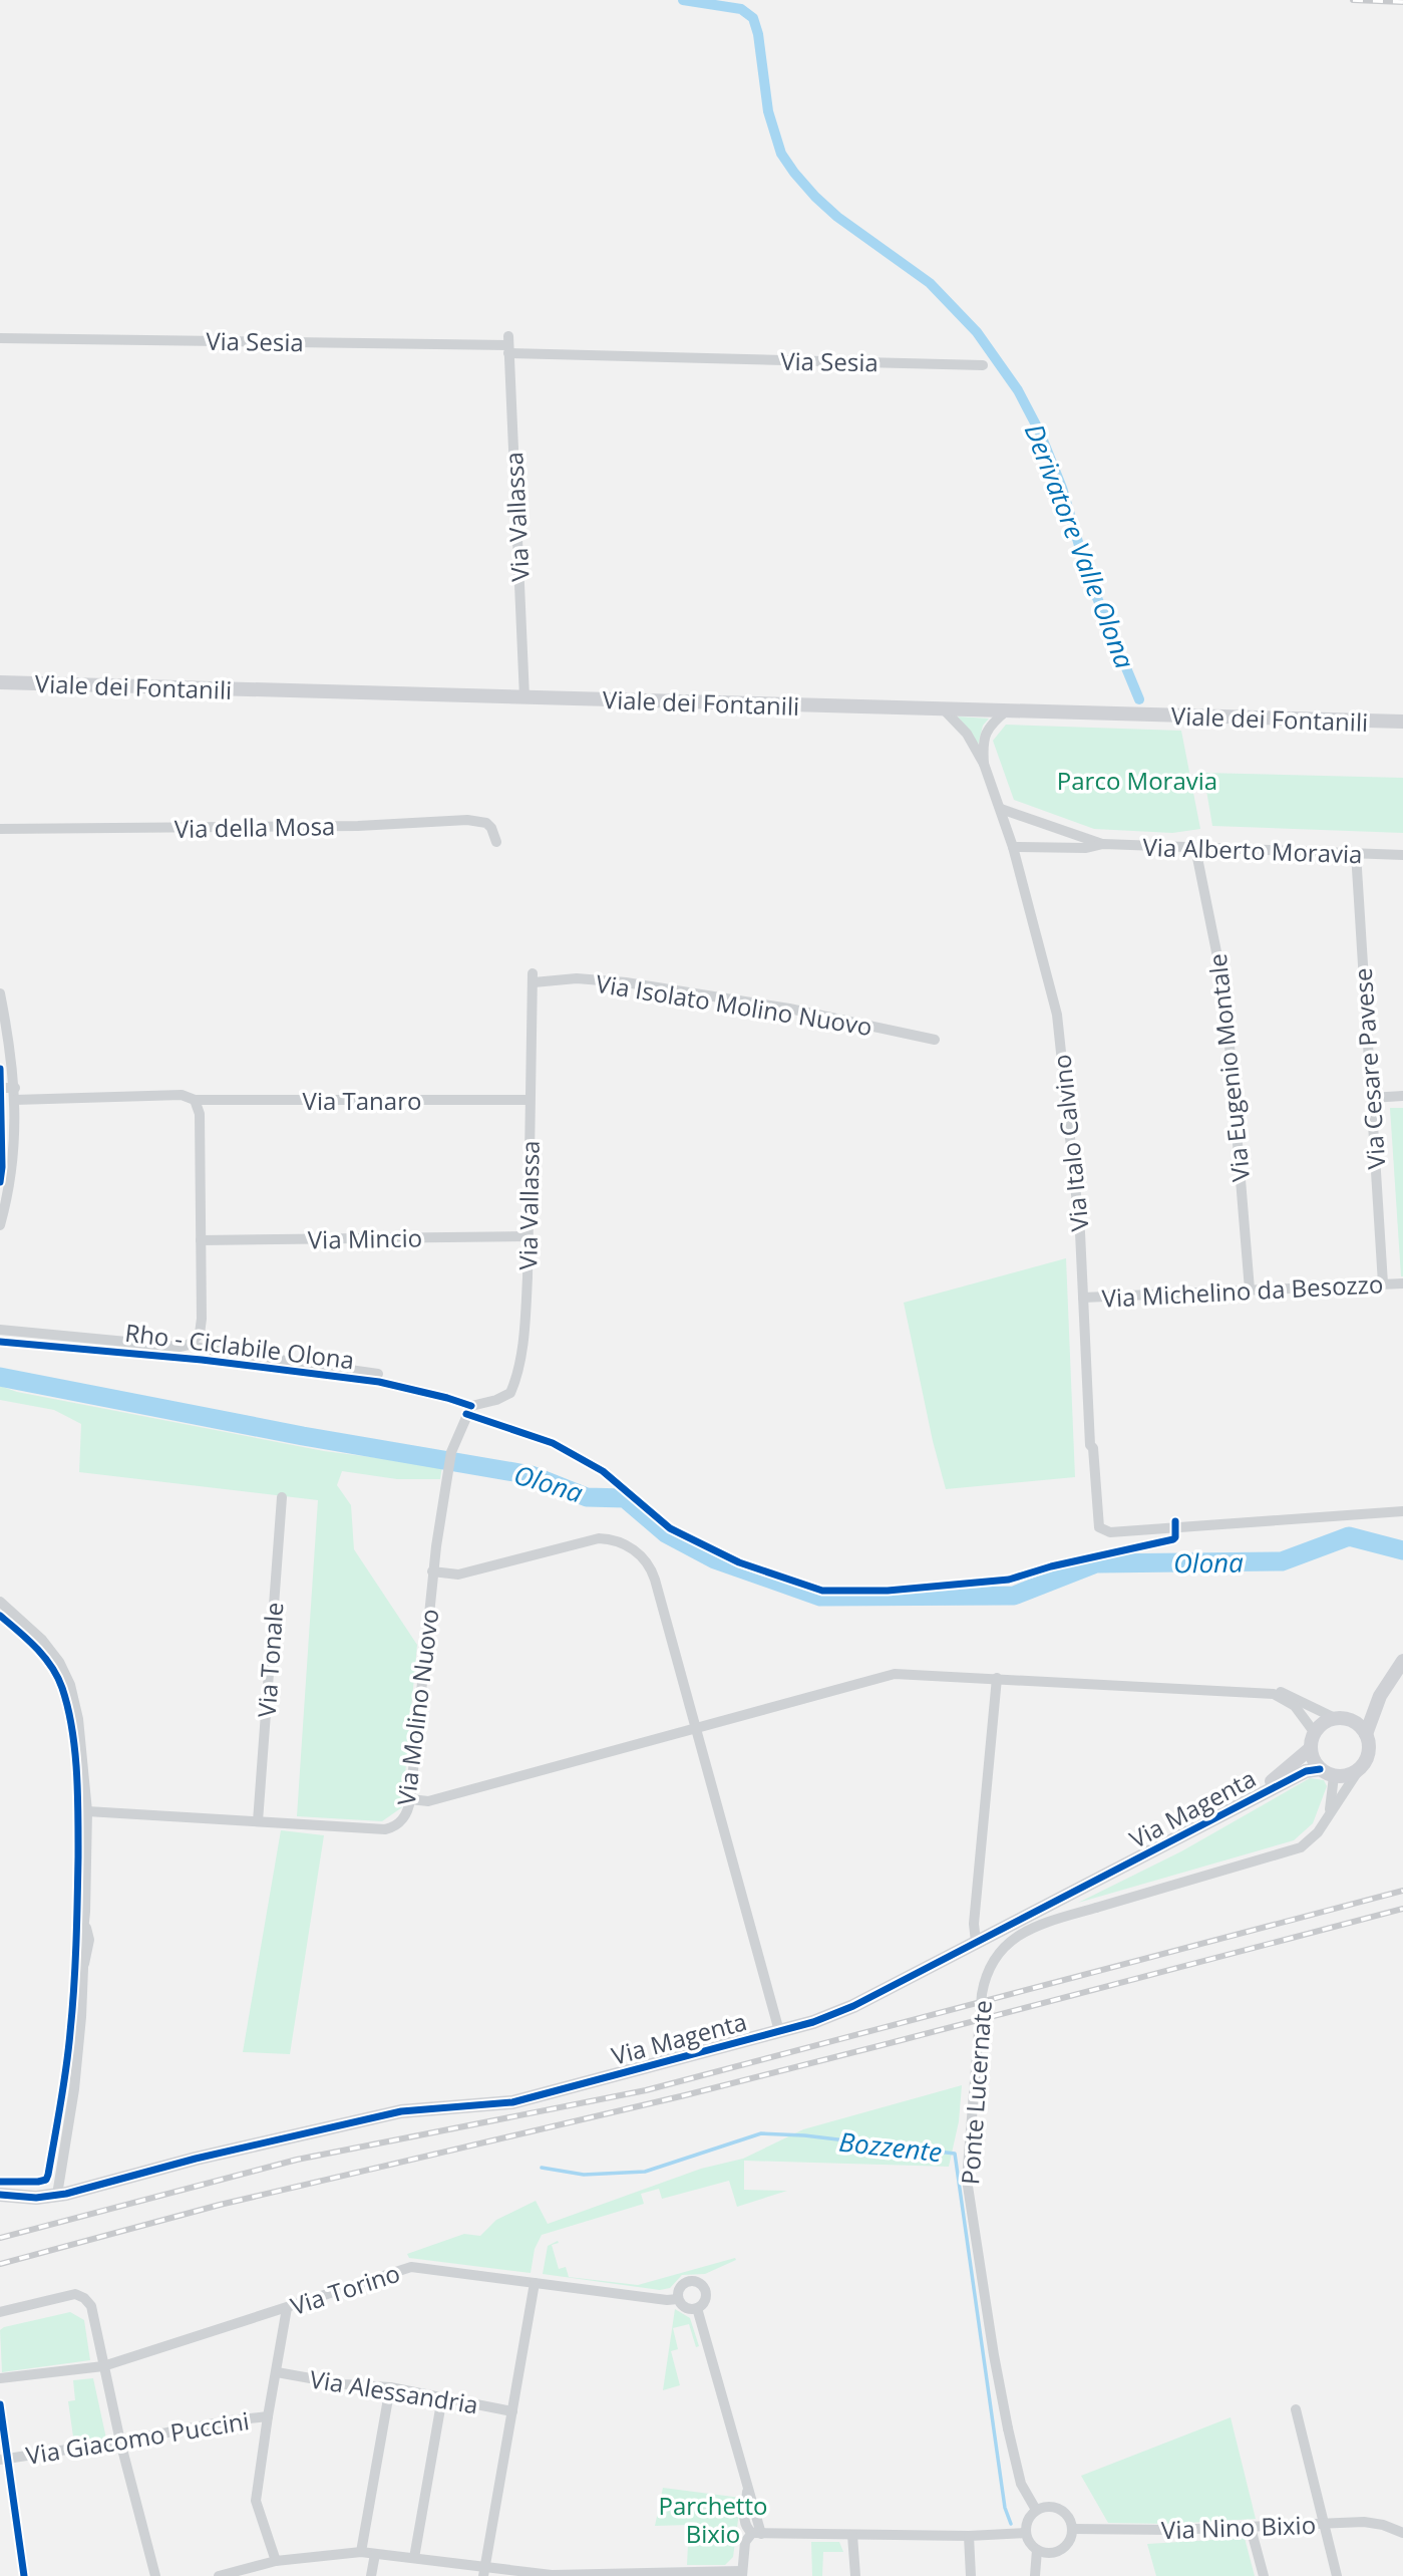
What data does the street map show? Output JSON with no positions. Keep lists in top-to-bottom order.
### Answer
{
  "streets": {
    "street": [
      "Via Sesia",
      "Via Vallassa",
      "Viale dei Fontanili",
      "Via della Mosa",
      "Via Alberto Moravia",
      "Via Isolato Molino Nuovo",
      "Via Eugenio Montale",
      "Via Cesare Pavese",
      "Via Tanaro",
      "Via Italo Calvino",
      "Via Mincio",
      "Via Michelino da Besozzo",
      "Via Tonale",
      "Via Molino Nuovo",
      "Via Magenta",
      "Ponte Lucernate",
      "Via Torino",
      "Via Alessandria",
      "Via Giacomo Puccini",
      "Via Nino Bixio"
    ],
    "cycle path": ["Rho - Ciclabile Olona"]
  },
  "crossings": [
    ["Via Sesia", "Via Vallassa"],
    ["Via Vallassa", "Viale dei Fontanili"],
    ["Via Vallassa", "Via Isolato Molino Nuovo"],
    ["Via Vallassa", "Via Tanaro"],
    ["Via Vallassa", "Via Mincio"],
    ["Via Vallassa", "Via Molino Nuovo"],
    ["Viale dei Fontanili", "Via Italo Calvino"],
    ["Via Alberto Moravia", "Via Eugenio Montale"],
    ["Via Alberto Moravia", "Via Cesare Pavese"],
    ["Via Alberto Moravia", "Via Italo Calvino"],
    ["Via Eugenio Montale", "Via Michelino da Besozzo"],
    ["Via Cesare Pavese", "Via Michelino da Besozzo"],
    ["Via Italo Calvino", "Via Michelino da Besozzo"],
    ["Via Tonale", "Via Molino Nuovo"],
    ["Via Molino Nuovo", "Via Magenta"],
    ["Via Magenta", "Ponte Lucernate"],
    ["Ponte Lucernate", "Via Nino Bixio"]
  ],
  "water": ["Derivatore Valle Olona", "Olona", "Bozzente"],
  "parks": ["Parco Moravia", "Parchetto Bixio"]
}
